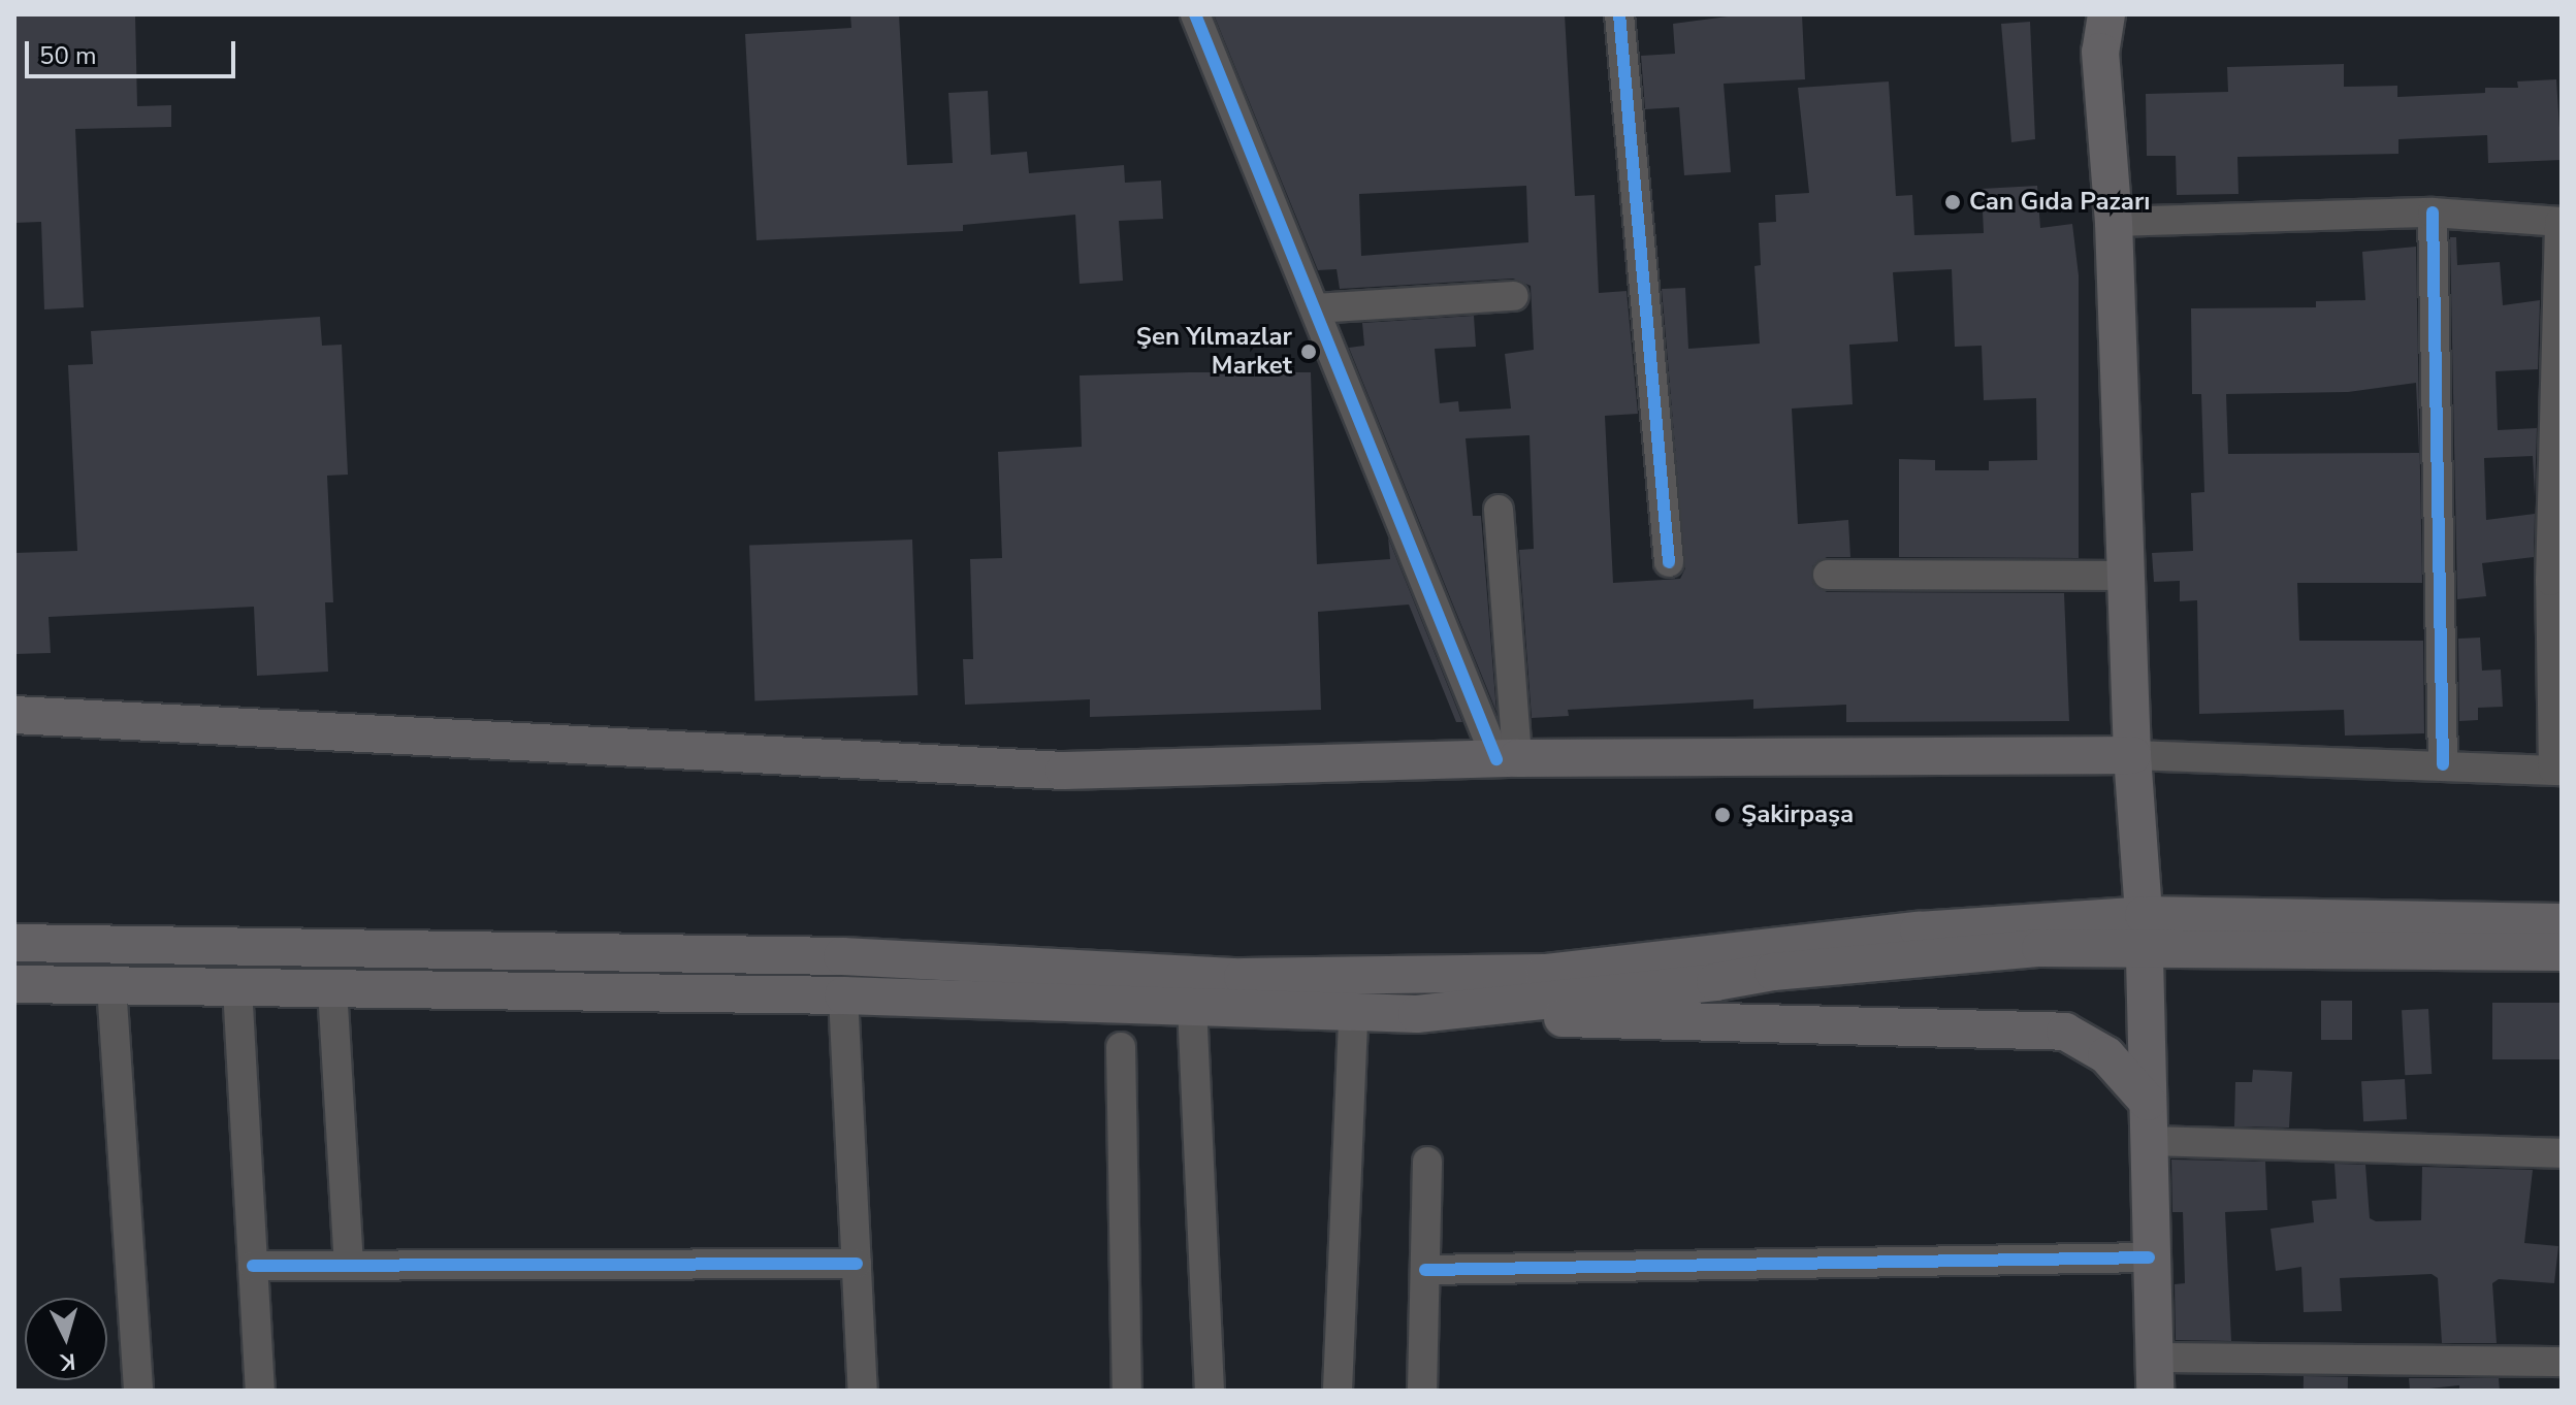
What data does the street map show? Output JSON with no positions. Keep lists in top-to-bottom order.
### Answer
{
  "places": ["Can Gıda Pazarı", "Şen Yılmazlar Market", "Şakirpaşa"],
  "scale_bar": "50 m",
  "north": "bottom"
}
